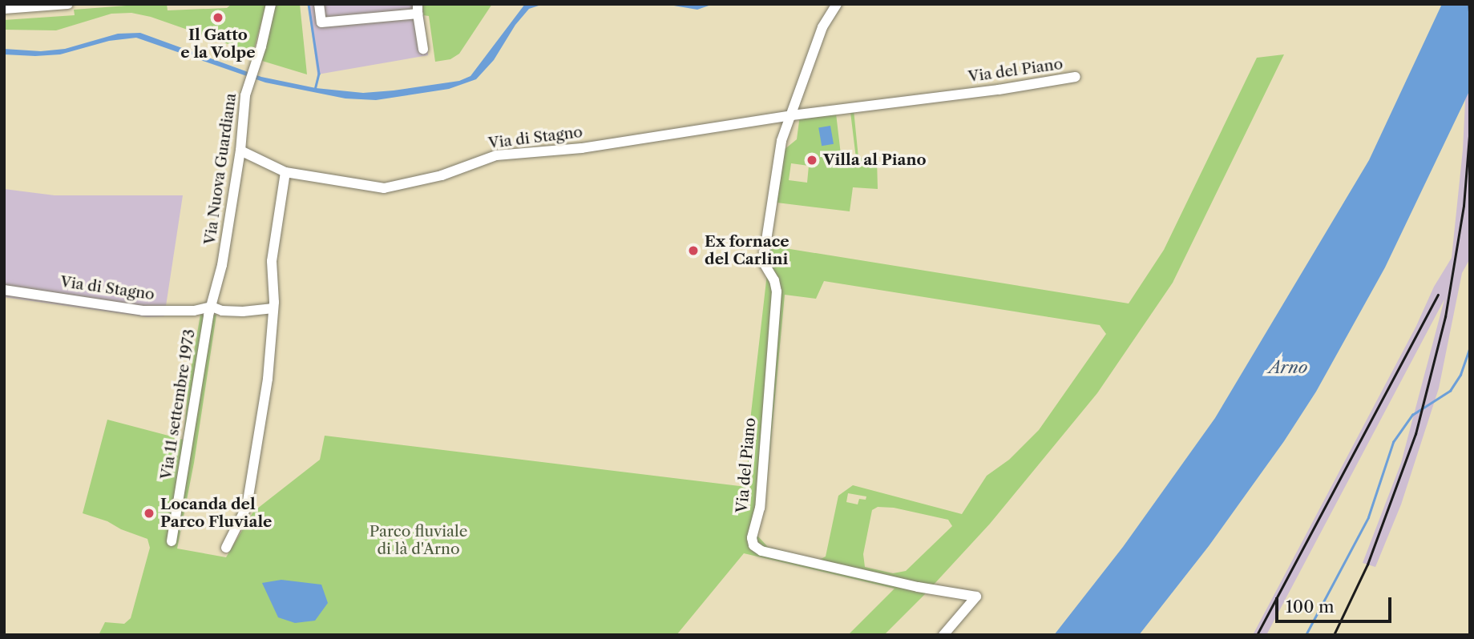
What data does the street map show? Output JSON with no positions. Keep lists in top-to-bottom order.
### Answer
{
  "streets": {
    "street": [
      "Via del Piano",
      "Via di Stagno",
      "Via Nuova Guardiana",
      "Via 11 settembre 1973"
    ]
  },
  "crossings": [
    ["Via del Piano", "Via di Stagno"],
    ["Via di Stagno", "Via Nuova Guardiana"],
    ["Via di Stagno", "Via 11 settembre 1973"],
    ["Via Nuova Guardiana", "Via 11 settembre 1973"]
  ],
  "water": ["Arno"],
  "parks": ["Parco fluviale di là d'Arno"],
  "places": [
    "Il Gatto e la Volpe",
    "Villa al Piano",
    "Ex fornace del Carlini",
    "Locanda del Parco Fluviale"
  ],
  "scale_bar": "100 m"
}
